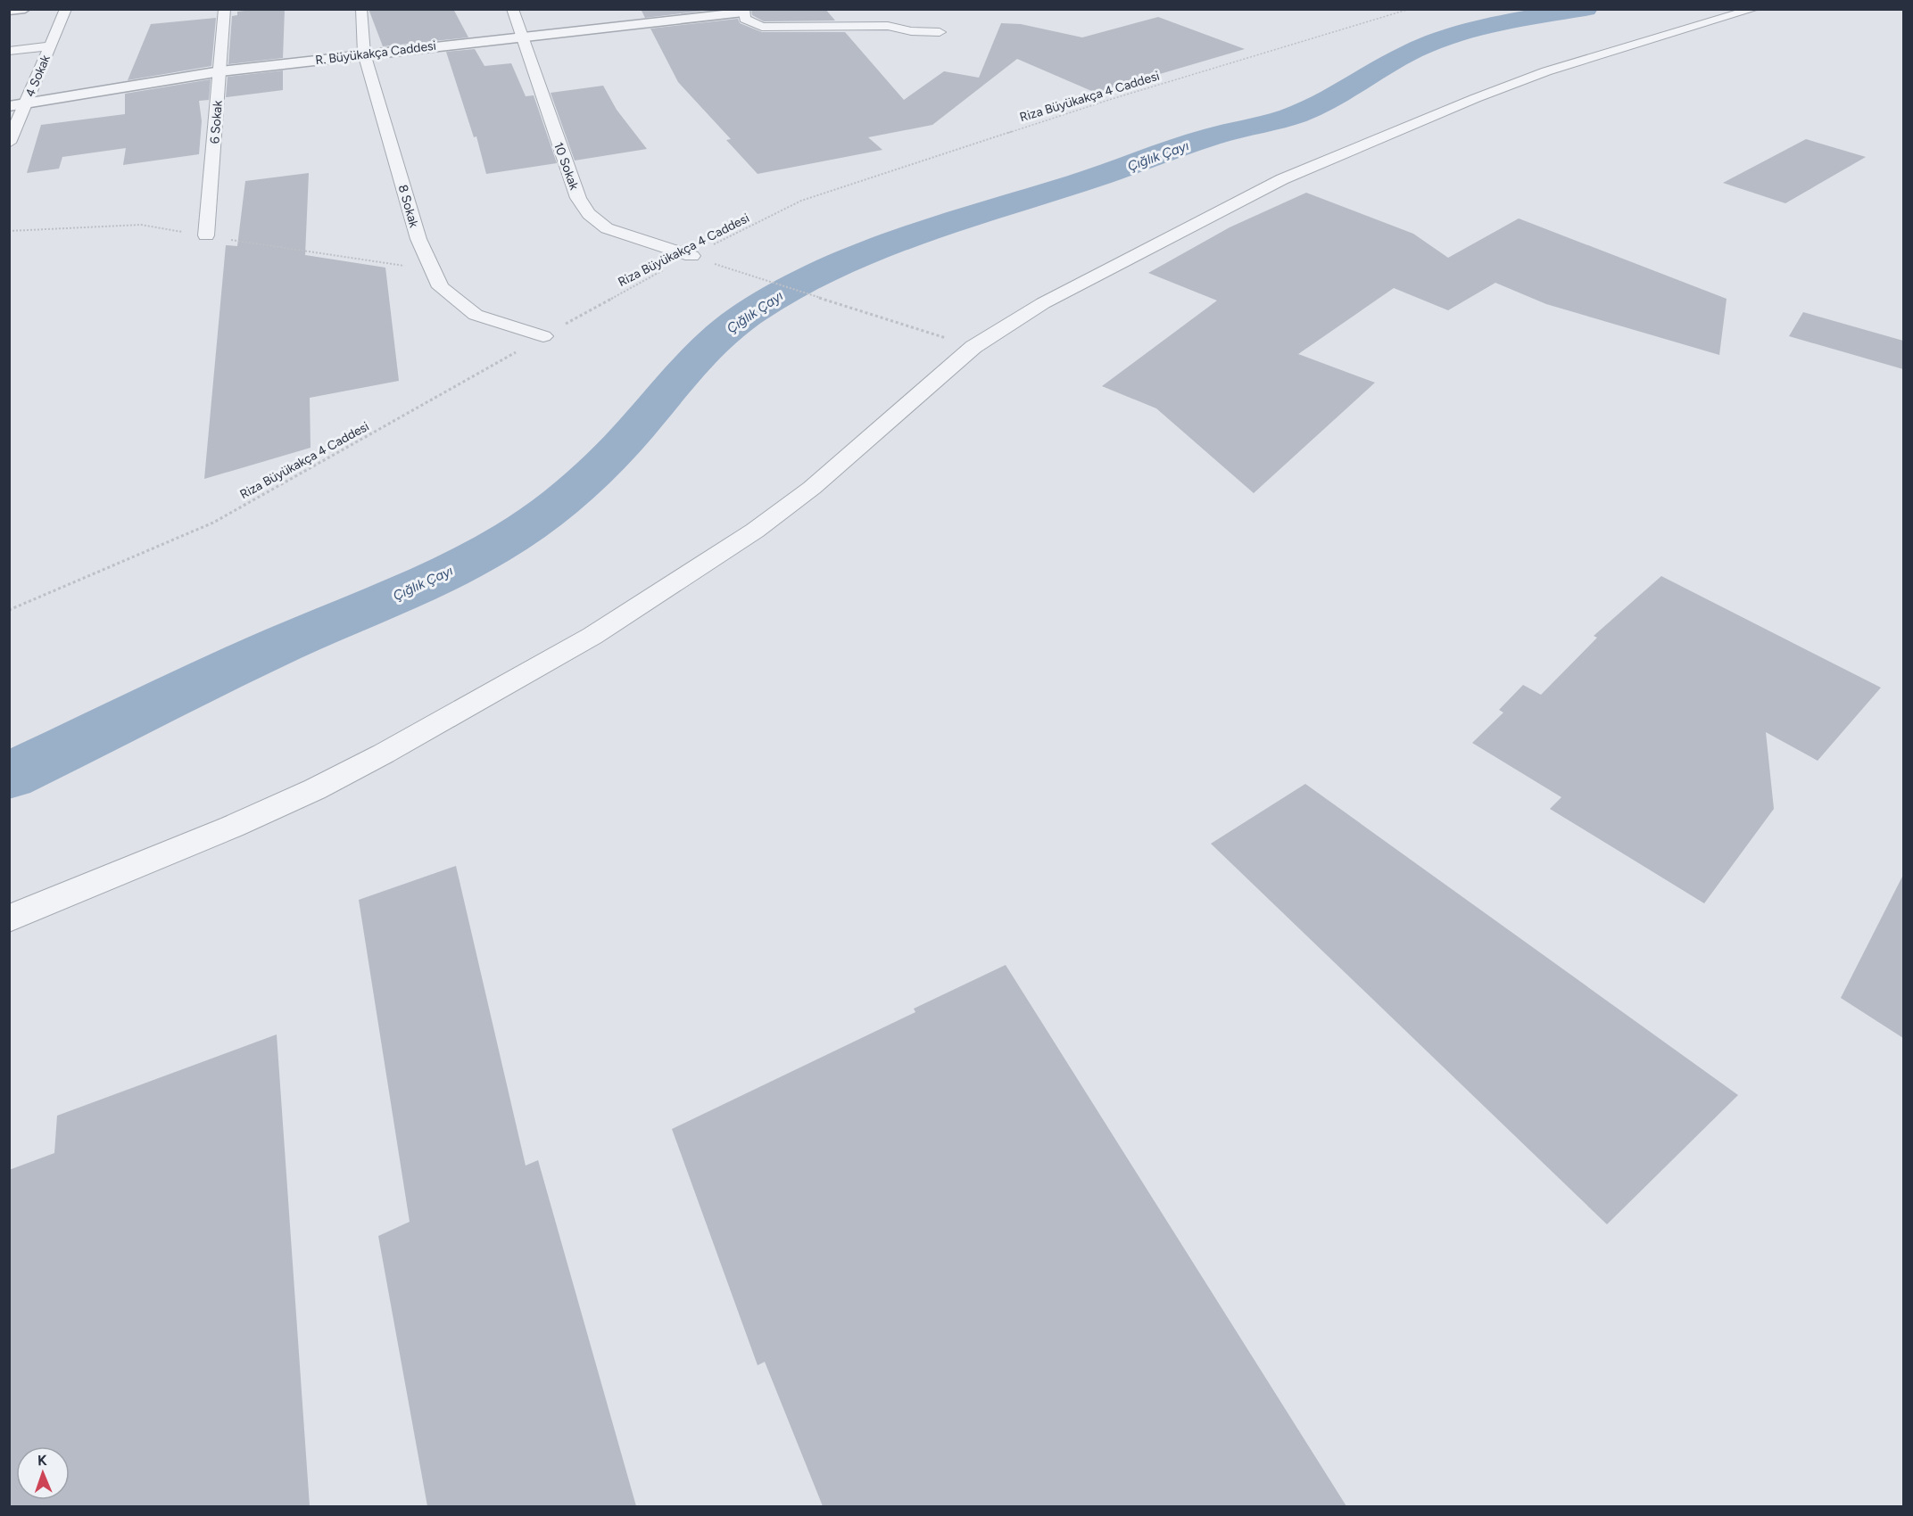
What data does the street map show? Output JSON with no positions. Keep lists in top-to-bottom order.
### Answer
{
  "streets": {
    "street": [
      "R. Büyükakça Caddesi",
      "4 Sokak",
      "6 Sokak",
      "10 Sokak",
      "8 Sokak"
    ],
    "path": ["Riza Büyükakça 4 Caddesi"]
  },
  "crossings": [
    ["R. Büyükakça Caddesi", "4 Sokak"],
    ["R. Büyükakça Caddesi", "6 Sokak"],
    ["R. Büyükakça Caddesi", "10 Sokak"],
    ["R. Büyükakça Caddesi", "8 Sokak"],
    ["Riza Büyükakça 4 Caddesi", "10 Sokak"],
    ["Riza Büyükakça 4 Caddesi", "8 Sokak"]
  ],
  "water": ["Çığlık Çayı"],
  "north": "top"
}
